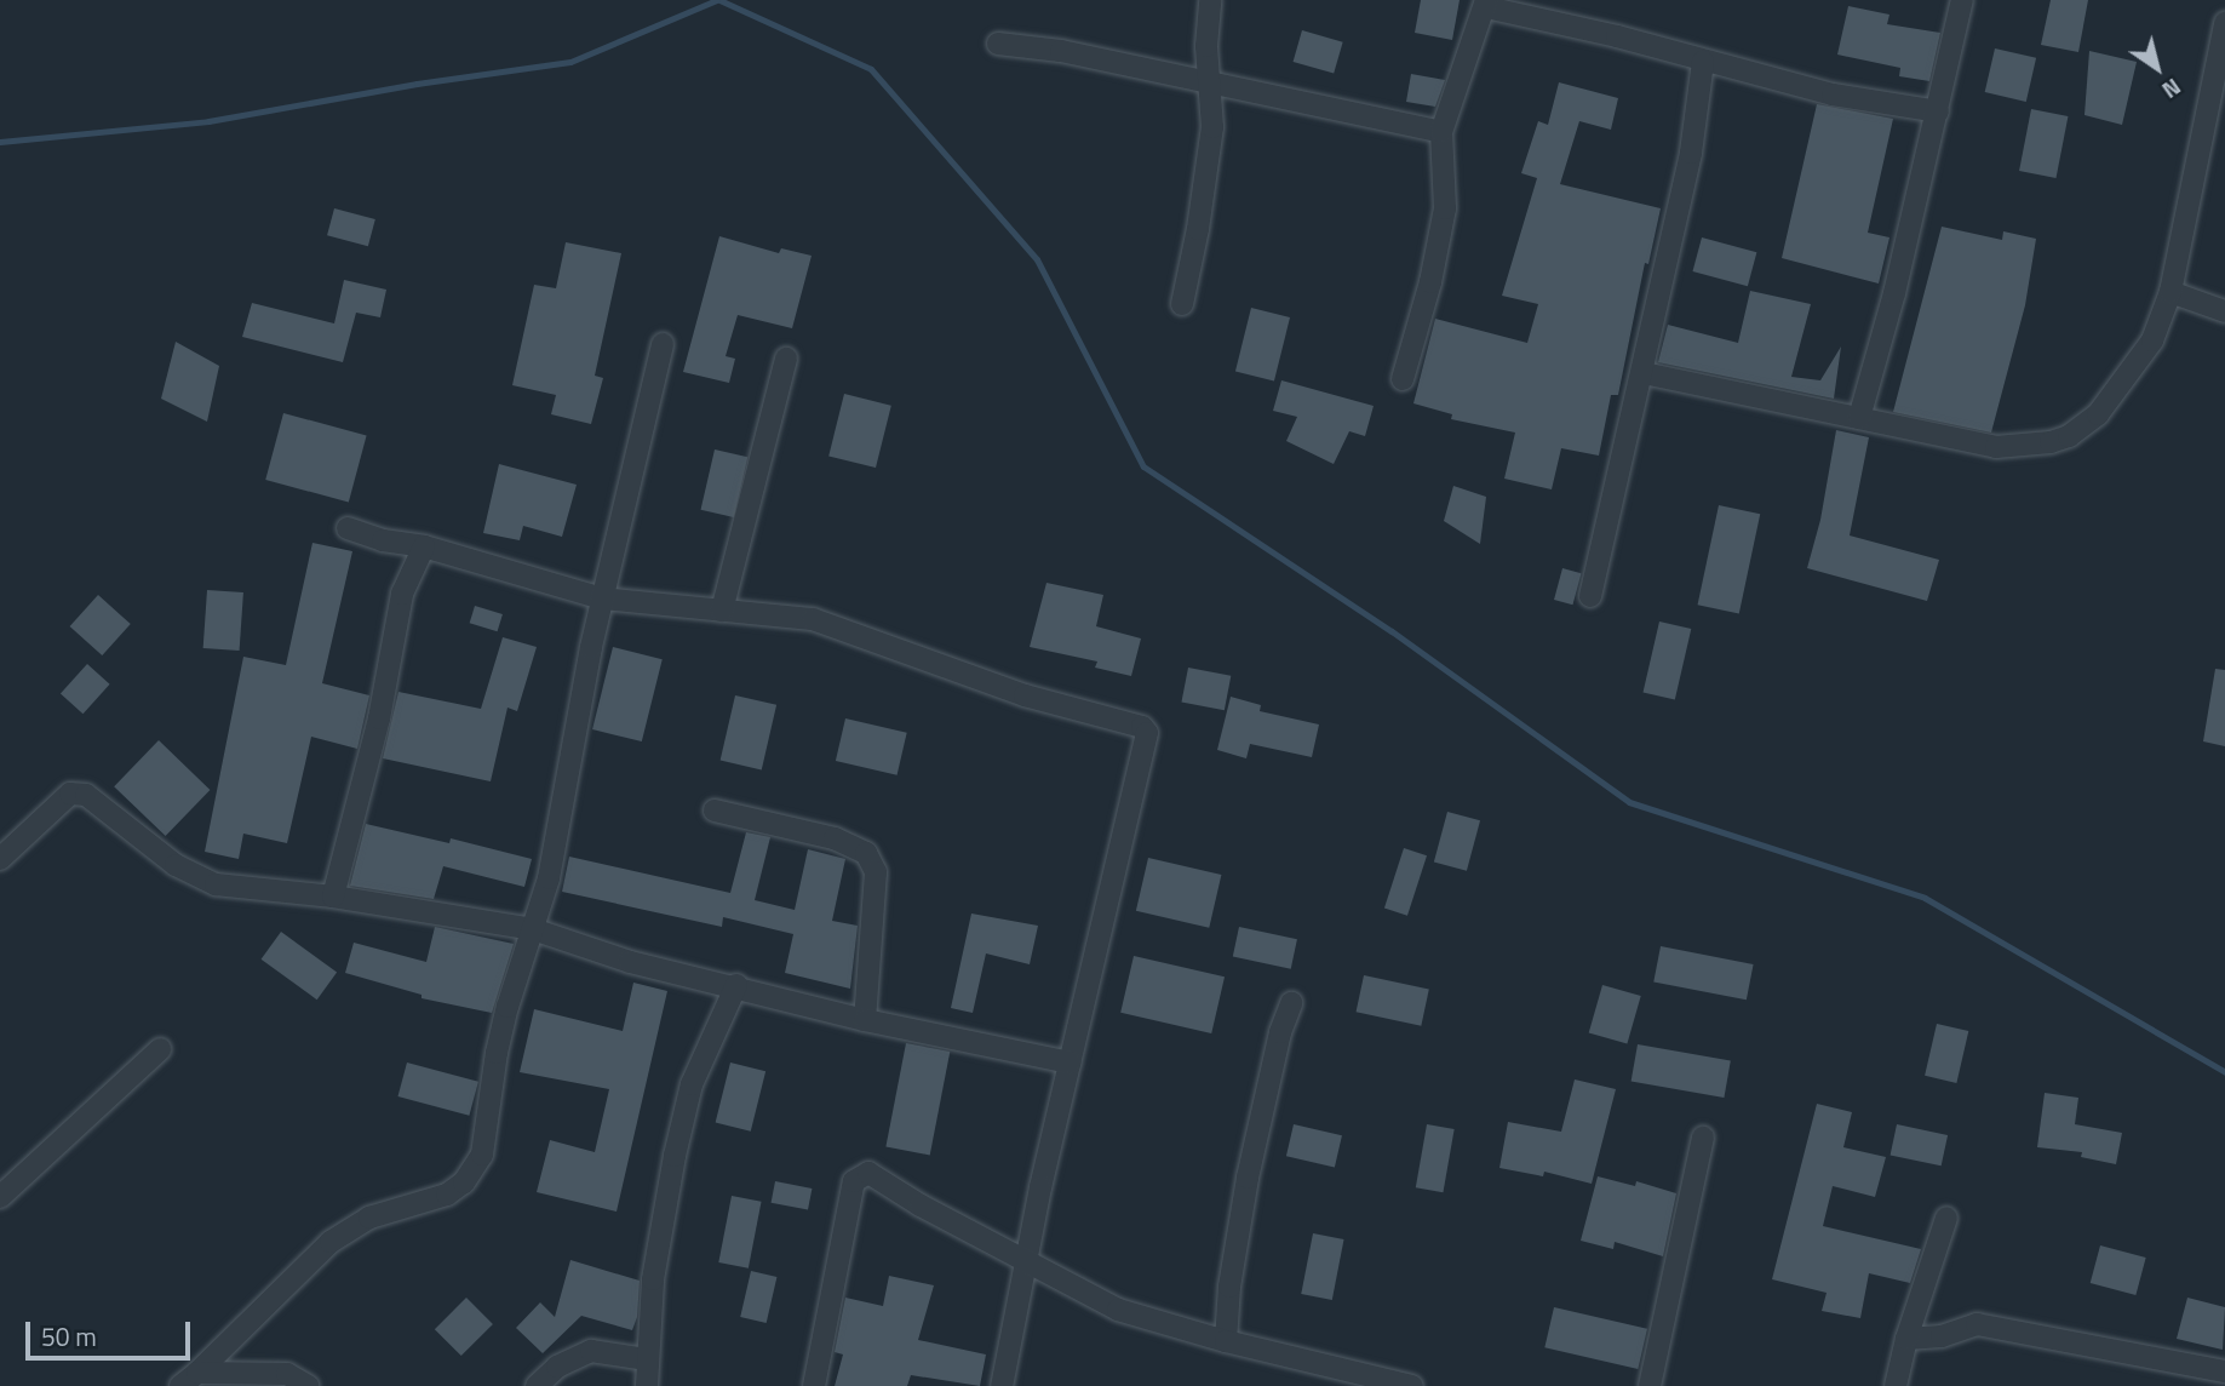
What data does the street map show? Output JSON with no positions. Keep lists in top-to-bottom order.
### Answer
{
  "scale_bar": "50 m",
  "north": "bottom right"
}
